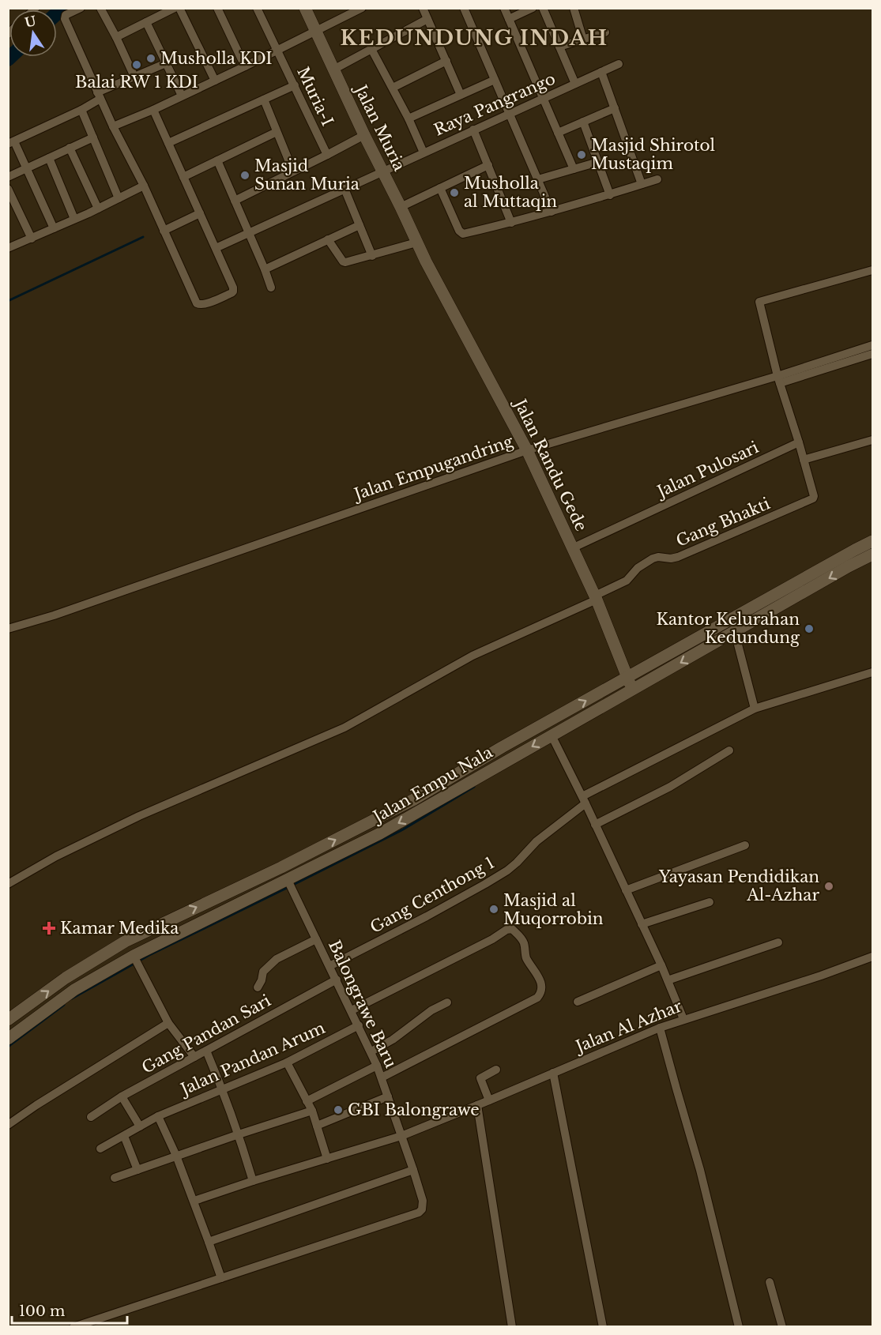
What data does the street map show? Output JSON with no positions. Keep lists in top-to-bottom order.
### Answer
{
  "streets": {
    "main road": ["Jalan Muria", "Jalan Randu Gede", "Jalan Empu Nala"],
    "street": [
      "Muria-I",
      "Raya Pangrango",
      "Jalan Empugandring",
      "Jalan Pulosari",
      "Gang Bhakti",
      "Gang Centhong 1",
      "Balongrawe Baru",
      "Jalan Al Azhar",
      "Gang Pandan Sari",
      "Jalan Pandan Arum"
    ]
  },
  "crossings": [
    ["Raya Pangrango", "Jalan Muria"],
    ["Jalan Muria", "Jalan Randu Gede"],
    ["Jalan Randu Gede", "Jalan Empugandring"],
    ["Jalan Randu Gede", "Jalan Pulosari"],
    ["Jalan Randu Gede", "Gang Bhakti"],
    ["Jalan Randu Gede", "Jalan Empu Nala"],
    ["Jalan Pulosari", "Gang Bhakti"],
    ["Jalan Empu Nala", "Balongrawe Baru"],
    ["Gang Centhong 1", "Balongrawe Baru"],
    ["Balongrawe Baru", "Jalan Al Azhar"],
    ["Balongrawe Baru", "Gang Pandan Sari"],
    ["Balongrawe Baru", "Jalan Pandan Arum"]
  ],
  "districts": ["KEDUNDUNG INDAH"],
  "places": {
    "other": [
      "Musholla KDI",
      "Balai RW 1 KDI",
      "Masjid Shirotol Mustaqim",
      "Masjid Sunan Muria",
      "Musholla al Muttaqin",
      "Kantor Kelurahan Kedundung",
      "Yayasan Pendidikan Al-Azhar",
      "Masjid al Muqorrobin",
      "GBI Balongrawe"
    ],
    "health": ["Kamar Medika"]
  },
  "scale_bar": "100 m",
  "north": "top"
}
